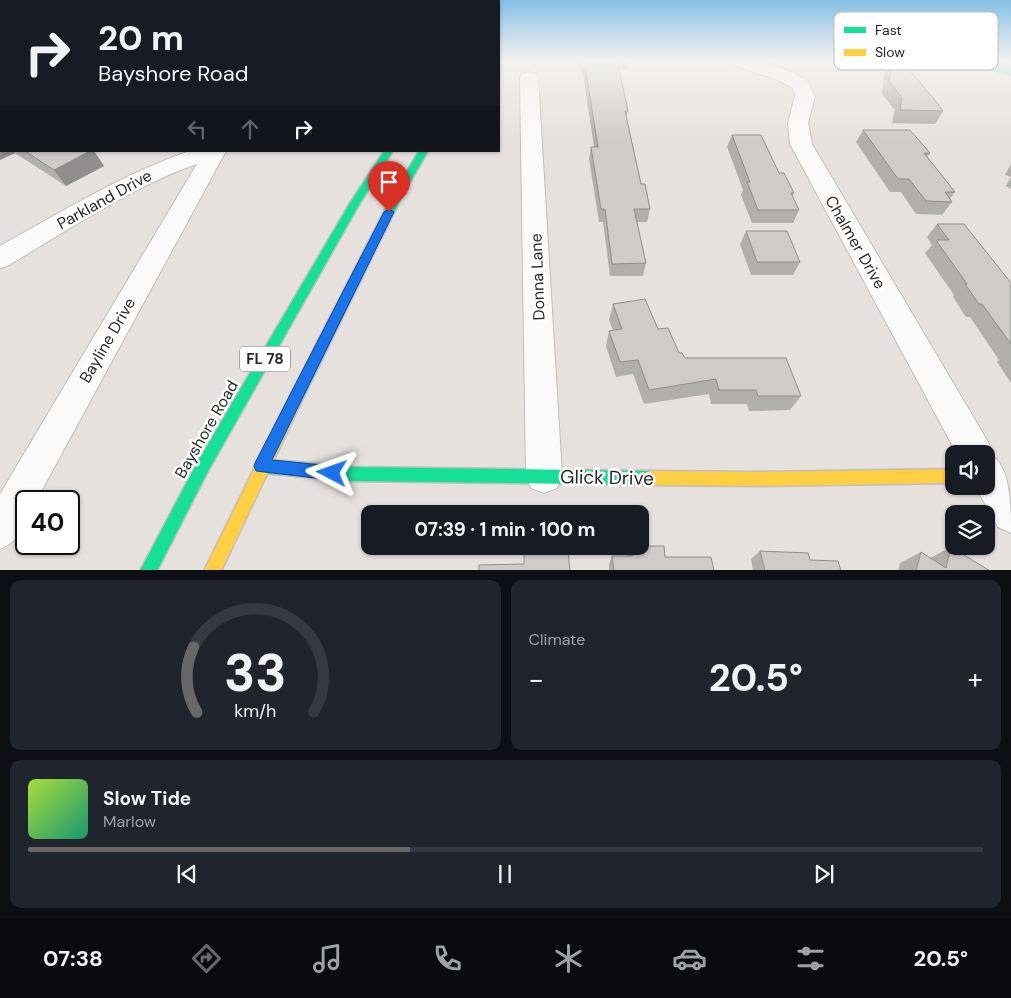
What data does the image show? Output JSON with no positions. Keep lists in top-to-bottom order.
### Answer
{
  "streets": {
    "main road": ["FL 78", "Bayshore Road", "Glick Drive"],
    "street": [
      "Parkland Drive",
      "Chalmer Drive",
      "Donna Lane",
      "Bayline Drive"
    ]
  },
  "crossings": [
    ["Donna Lane", "Glick Drive"],
    ["FL 78", "Glick Drive"]
  ],
  "legend": ["Fast", "Slow"],
  "page": {
    "turn": ["20 m", "Bayshore Road"],
    "limit": "40",
    "trip": "07:39 · 1 min · 100 m",
    "tile": "Climate",
    "heat": ["−", "20.5°", "+"],
    "song": ["Slow Tide", "Marlow"],
    "tabs": ["07:38", "20.5°"],
    "gauge": ["33", "km/h"]
  }
}
